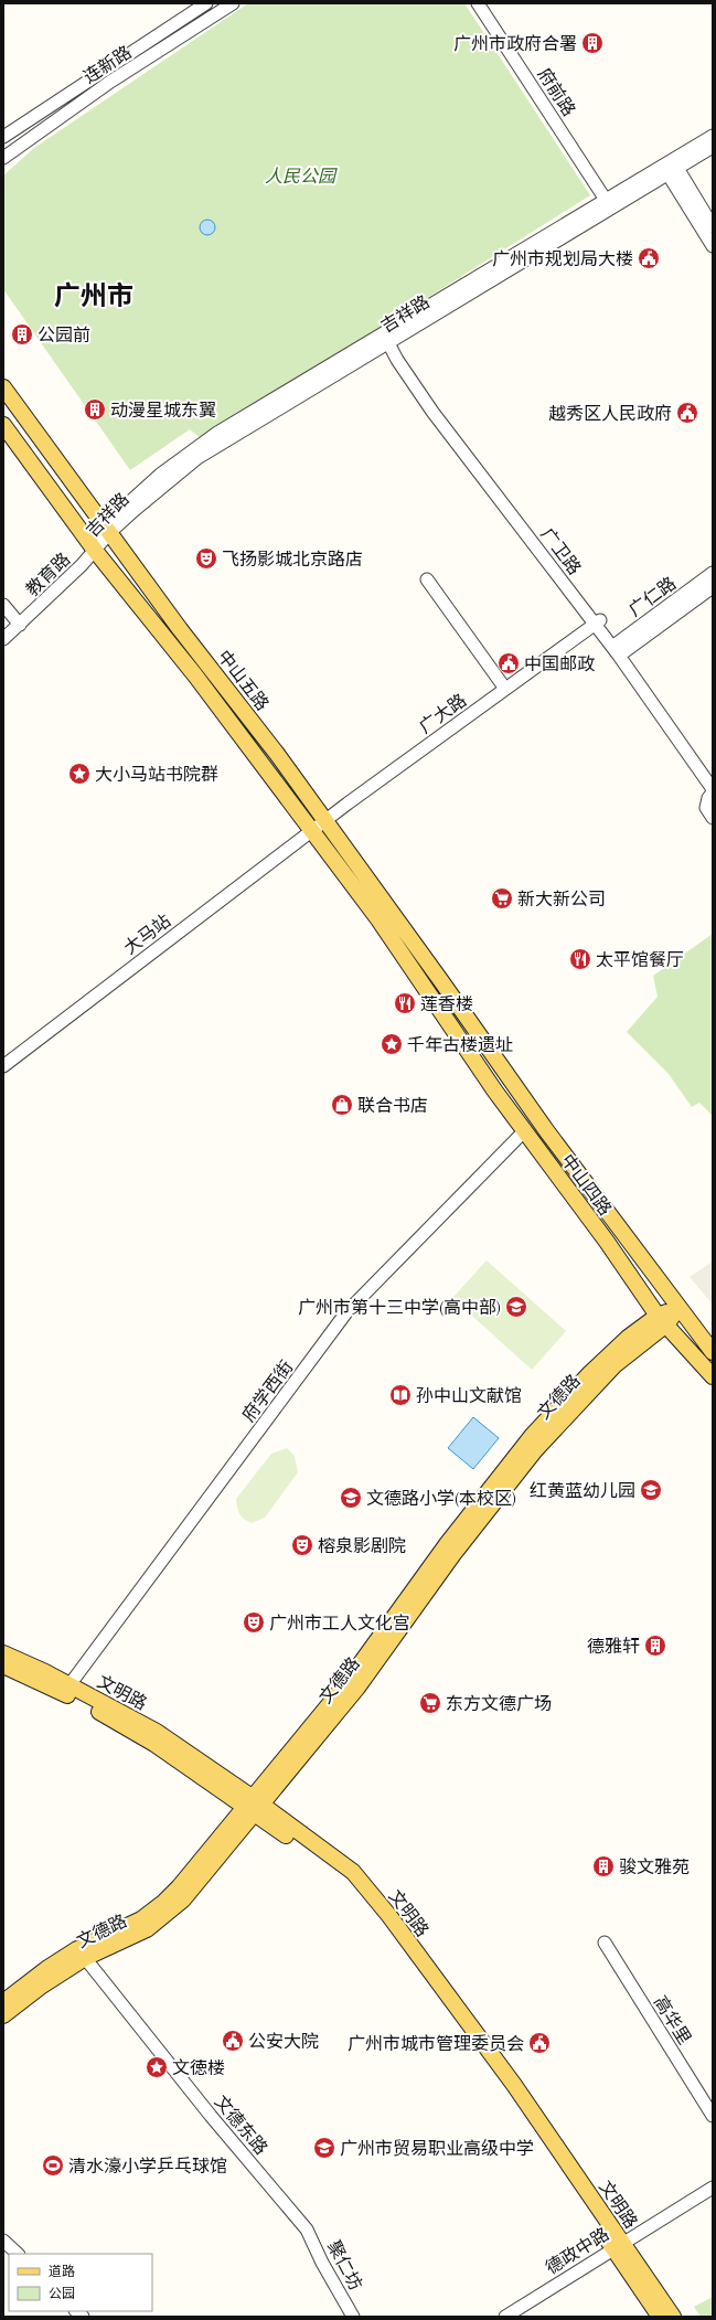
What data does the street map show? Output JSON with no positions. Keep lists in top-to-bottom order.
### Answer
{
  "streets": {
    "main road": [
      "中山五路",
      "中山四路",
      "文德路",
      "文明路"
    ],
    "street": [
      "连新路",
      "府前路",
      "吉祥路",
      "广卫路",
      "教育路",
      "广仁路",
      "广大路",
      "大马站",
      "府学西街",
      "高华里",
      "文德东路",
      "德政中路",
      "聚仁坊"
    ]
  },
  "crossings": [
    ["府前路", "吉祥路"],
    ["吉祥路", "广卫路"],
    ["吉祥路", "教育路"],
    ["吉祥路", "中山五路"],
    ["广卫路", "广仁路"],
    ["广卫路", "广大路"],
    ["教育路", "中山五路"],
    ["中山五路", "广大路"],
    ["中山五路", "大马站"],
    ["中山五路", "中山四路"],
    ["广大路", "大马站"],
    ["中山四路", "府学西街"],
    ["中山四路", "文德路"],
    ["府学西街", "文明路"],
    ["文德路", "文明路"],
    ["文德路", "文德东路"],
    ["文明路", "德政中路"],
    ["文德东路", "聚仁坊"]
  ],
  "districts": ["广州市"],
  "parks": ["人民公园"],
  "places": {
    "building": [
      "广州市政府合署",
      "公园前",
      "动漫星城东翼",
      "德雅轩",
      "骏文雅苑"
    ],
    "public building": [
      "广州市规划局大楼",
      "越秀区人民政府",
      "中国邮政",
      "公安大院",
      "广州市城市管理委员会"
    ],
    "theatre": ["飞扬影城北京路店", "榕泉影剧院", "广州市工人文化宫"],
    "place": ["大小马站书院群", "千年古楼遗址", "文徳楼"],
    "supermarket": ["新大新公司", "东方文德广场"],
    "restaurant": ["太平馆餐厅", "莲香楼"],
    "shop": ["联合书店"],
    "school or university": [
      "广州市第十三中学(高中部)",
      "红黄蓝幼儿园",
      "文德路小学(本校区)",
      "广州市贸易职业高级中学"
    ],
    "library": ["孙中山文献馆"],
    "sports": ["清水濠小学乒乓球馆"]
  },
  "legend": ["道路", "公园"]
}
